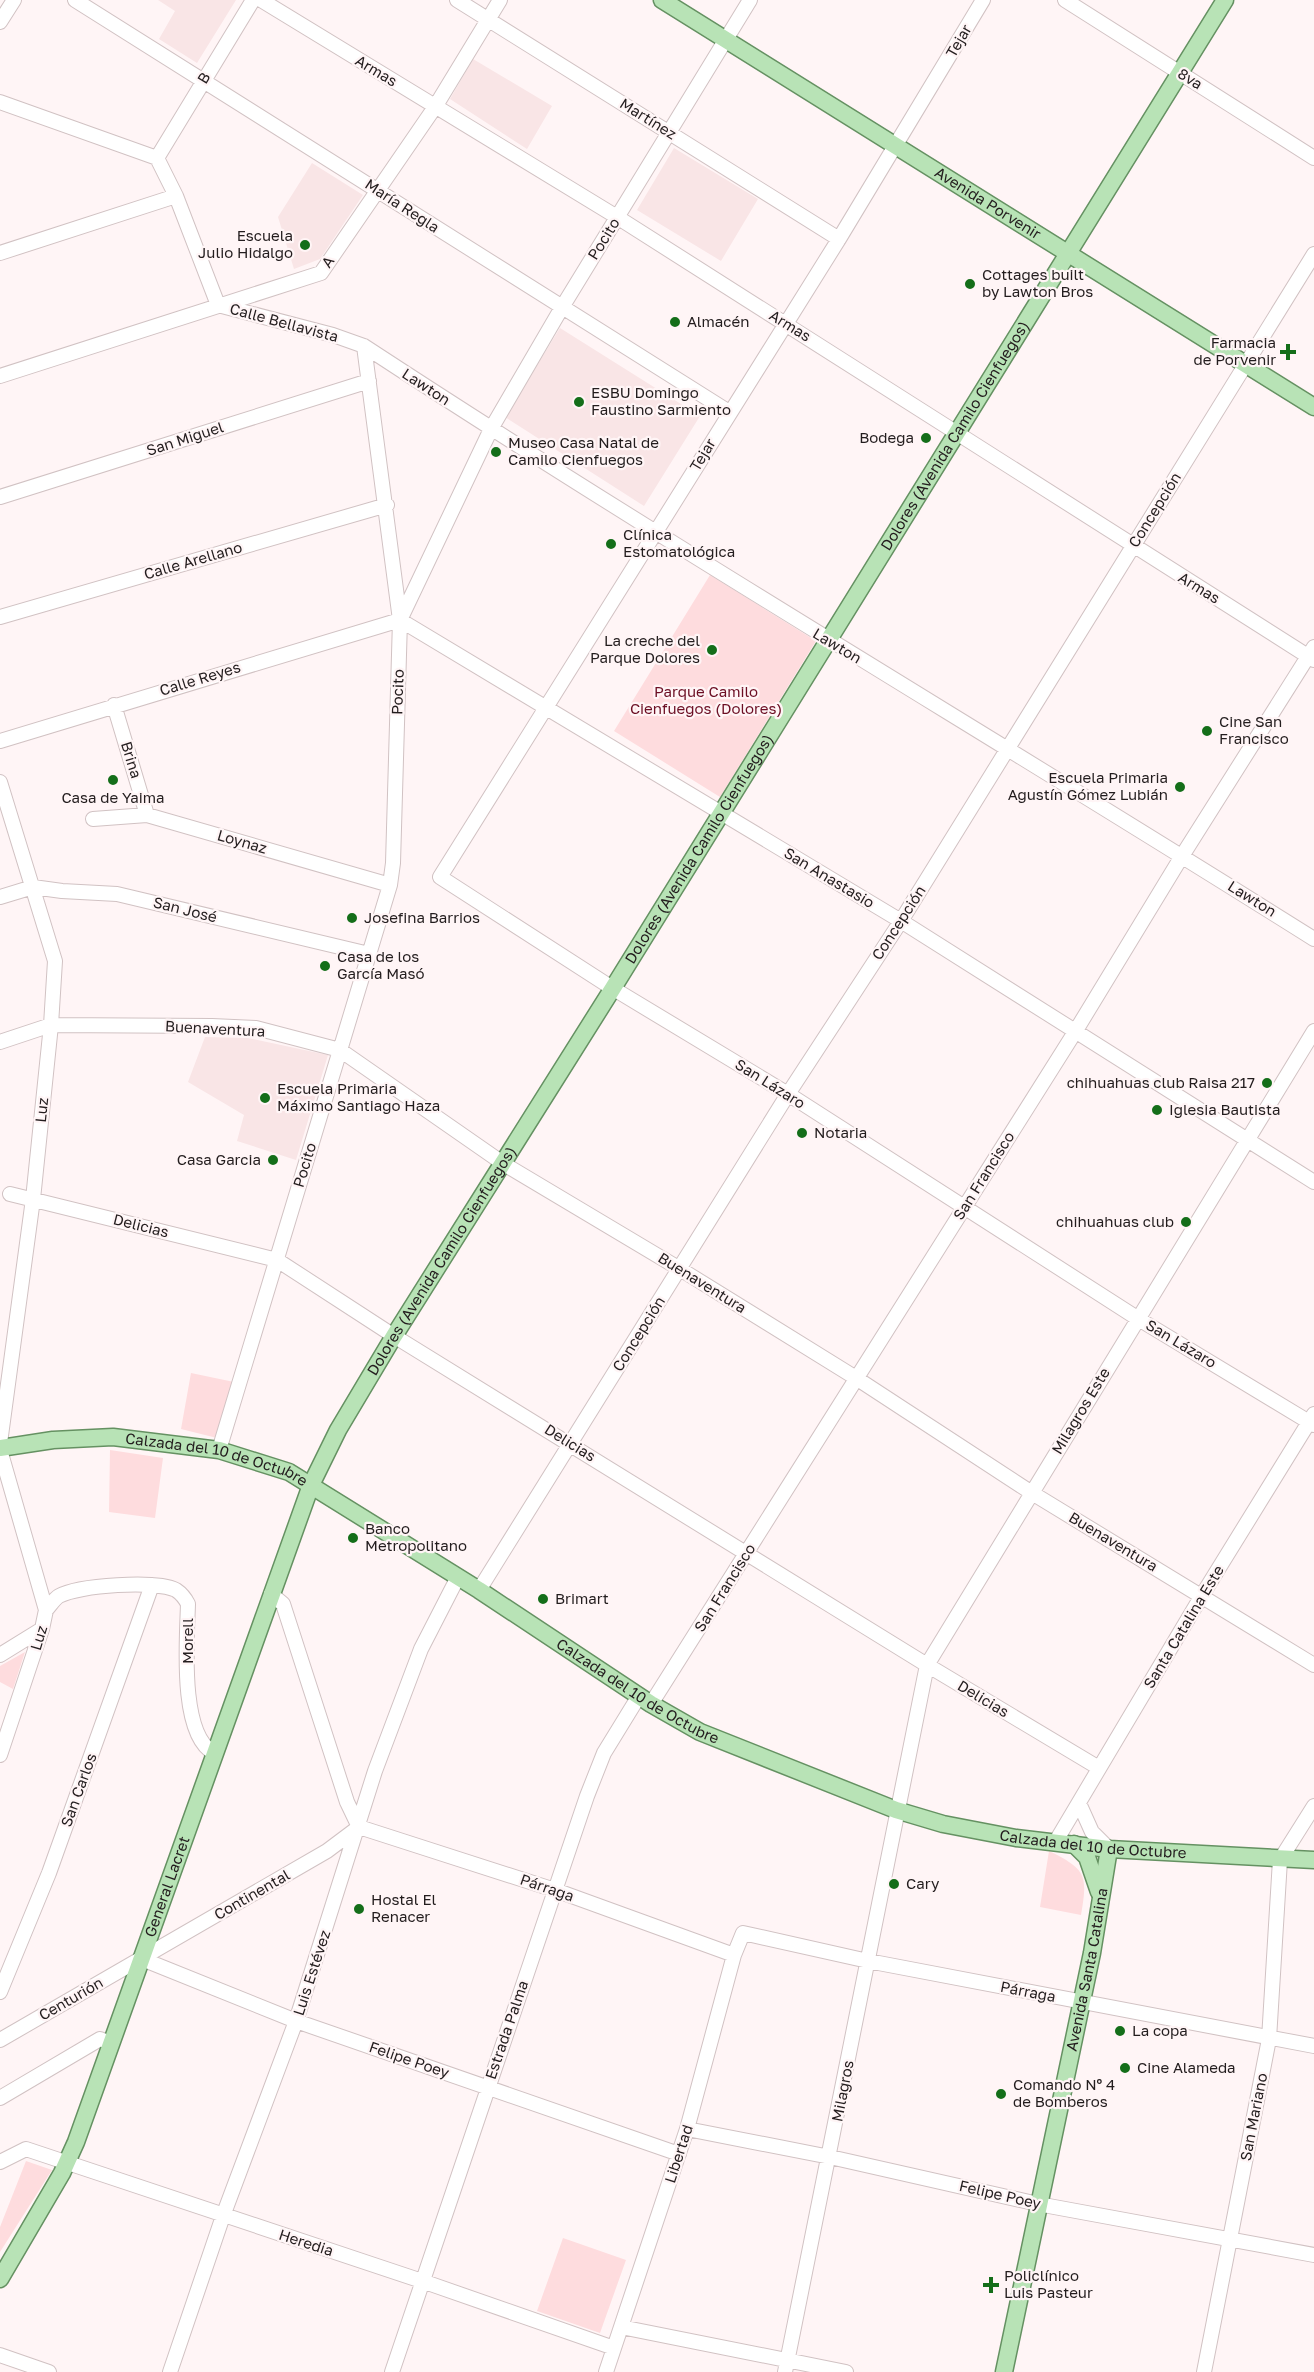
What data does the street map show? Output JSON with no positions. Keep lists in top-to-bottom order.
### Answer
{
  "streets": {
    "main road": [
      "Avenida Porvenir",
      "Dolores (Avenida Camilo Cienfuegos)",
      "Calzada del 10 de Octubre",
      "General Lacret",
      "Avenida Santa Catalina"
    ],
    "street": [
      "Tejar",
      "Armas",
      "B",
      "8va",
      "Martínez",
      "María Regla",
      "Pocito",
      "A",
      "Calle Bellavista",
      "Lawton",
      "San Miguel",
      "Concepción",
      "Calle Arellano",
      "Calle Reyes",
      "Brina",
      "Loynaz",
      "San Anastasio",
      "San José",
      "Buenaventura",
      "San Lázaro",
      "Luz",
      "San Francisco",
      "Delicias",
      "Milagros Este",
      "Santa Catalina Este",
      "Morell",
      "San Carlos",
      "Párraga",
      "Continental",
      "Luis Estévez",
      "Centurión",
      "Estrada Palma",
      "Felipe Poey",
      "Milagros",
      "San Mariano",
      "Libertad",
      "Heredia"
    ]
  },
  "crossings": [
    ["Tejar", "Armas"],
    ["Tejar", "Martínez"],
    ["Tejar", "Avenida Porvenir"],
    ["Tejar", "María Regla"],
    ["Tejar", "Lawton"],
    ["Tejar", "San Anastasio"],
    ["Tejar", "San Lázaro"],
    ["Armas", "Pocito"],
    ["Armas", "A"],
    ["Armas", "Dolores (Avenida Camilo Cienfuegos)"],
    ["Armas", "Concepción"],
    ["Armas", "San Francisco"],
    ["B", "María Regla"],
    ["B", "Calle Bellavista"],
    ["8va", "Dolores (Avenida Camilo Cienfuegos)"],
    ["Martínez", "Pocito"],
    ["Martínez", "A"],
    ["Avenida Porvenir", "Pocito"],
    ["Avenida Porvenir", "Dolores (Avenida Camilo Cienfuegos)"],
    ["Avenida Porvenir", "Concepción"],
    ["María Regla", "Pocito"],
    ["María Regla", "A"],
    ["Pocito", "Lawton"],
    ["Pocito", "Calle Reyes"],
    ["Pocito", "Loynaz"],
    ["Pocito", "San Anastasio"],
    ["Pocito", "San José"],
    ["Pocito", "Buenaventura"],
    ["Pocito", "Delicias"],
    ["Pocito", "Calzada del 10 de Octubre"],
    ["A", "Calle Bellavista"],
    ["Calle Bellavista", "Lawton"],
    ["Lawton", "Dolores (Avenida Camilo Cienfuegos)"],
    ["Lawton", "Concepción"],
    ["Lawton", "San Francisco"],
    ["Dolores (Avenida Camilo Cienfuegos)", "San Anastasio"],
    ["Dolores (Avenida Camilo Cienfuegos)", "Buenaventura"],
    ["Dolores (Avenida Camilo Cienfuegos)", "San Lázaro"],
    ["Dolores (Avenida Camilo Cienfuegos)", "Delicias"],
    ["Dolores (Avenida Camilo Cienfuegos)", "Calzada del 10 de Octubre"],
    ["Dolores (Avenida Camilo Cienfuegos)", "General Lacret"],
    ["Concepción", "San Anastasio"],
    ["Concepción", "Buenaventura"],
    ["Concepción", "San Lázaro"],
    ["Concepción", "Delicias"],
    ["Concepción", "Calzada del 10 de Octubre"],
    ["Calle Reyes", "Brina"],
    ["Calle Reyes", "San Anastasio"],
    ["Brina", "Loynaz"],
    ["San Anastasio", "San Francisco"],
    ["San Anastasio", "Milagros Este"],
    ["San José", "Luz"],
    ["Buenaventura", "Luz"],
    ["Buenaventura", "San Francisco"],
    ["Buenaventura", "Milagros Este"],
    ["Buenaventura", "Santa Catalina Este"],
    ["San Lázaro", "San Francisco"],
    ["San Lázaro", "Milagros Este"],
    ["San Lázaro", "Santa Catalina Este"],
    ["Luz", "Delicias"],
    ["Luz", "Calzada del 10 de Octubre"],
    ["Luz", "Morell"],
    ["San Francisco", "Delicias"],
    ["San Francisco", "Calzada del 10 de Octubre"],
    ["San Francisco", "Estrada Palma"],
    ["Delicias", "Milagros Este"],
    ["Delicias", "Santa Catalina Este"],
    ["Milagros Este", "Calzada del 10 de Octubre"],
    ["Milagros Este", "Milagros"],
    ["Calzada del 10 de Octubre", "Santa Catalina Este"],
    ["Calzada del 10 de Octubre", "General Lacret"],
    ["Calzada del 10 de Octubre", "Avenida Santa Catalina"],
    ["Calzada del 10 de Octubre", "Luis Estévez"],
    ["Calzada del 10 de Octubre", "Estrada Palma"],
    ["Calzada del 10 de Octubre", "Milagros"],
    ["Calzada del 10 de Octubre", "San Mariano"],
    ["Morell", "San Carlos"],
    ["Morell", "General Lacret"],
    ["General Lacret", "Continental"],
    ["General Lacret", "Centurión"],
    ["General Lacret", "Felipe Poey"],
    ["General Lacret", "Heredia"],
    ["Párraga", "Continental"],
    ["Párraga", "Avenida Santa Catalina"],
    ["Párraga", "Luis Estévez"],
    ["Párraga", "Estrada Palma"],
    ["Párraga", "Milagros"],
    ["Párraga", "San Mariano"],
    ["Párraga", "Libertad"],
    ["Continental", "Luis Estévez"],
    ["Continental", "Centurión"],
    ["Continental", "Felipe Poey"],
    ["Avenida Santa Catalina", "Felipe Poey"],
    ["Luis Estévez", "Felipe Poey"],
    ["Luis Estévez", "Heredia"],
    ["Centurión", "Felipe Poey"],
    ["Estrada Palma", "Felipe Poey"],
    ["Estrada Palma", "Heredia"],
    ["Felipe Poey", "Milagros"],
    ["Felipe Poey", "San Mariano"],
    ["Felipe Poey", "Libertad"],
    ["Libertad", "Heredia"]
  ],
  "parks": ["Parque Camilo Cienfuegos (Dolores)"],
  "places": {
    "other": [
      "Escuela Julio Hidalgo",
      "Cottages built by Lawton Bros",
      "Almacén",
      "ESBU Domingo Faustino Sarmiento",
      "Bodega",
      "Museo Casa Natal de Camilo Cienfuegos",
      "Clínica Estomatológica",
      "La creche del Parque Dolores",
      "Cine San Francisco",
      "Casa de Yaima",
      "Escuela Primaria Agustín Gómez Lubián",
      "Josefina Barrios",
      "Casa de los García Masó",
      "chihuahuas club Raisa 217",
      "Escuela Primaria Máximo Santiago Haza",
      "Iglesia Bautista",
      "Notaria",
      "Casa Garcia",
      "chihuahuas club",
      "Banco Metropolitano",
      "Brimart",
      "Cary",
      "Hostal El Renacer",
      "La copa",
      "Cine Alameda",
      "Comando Nº 4 de Bomberos"
    ],
    "health": ["Farmacia de Porvenir", "Policlínico Luis Pasteur"]
  }
}
